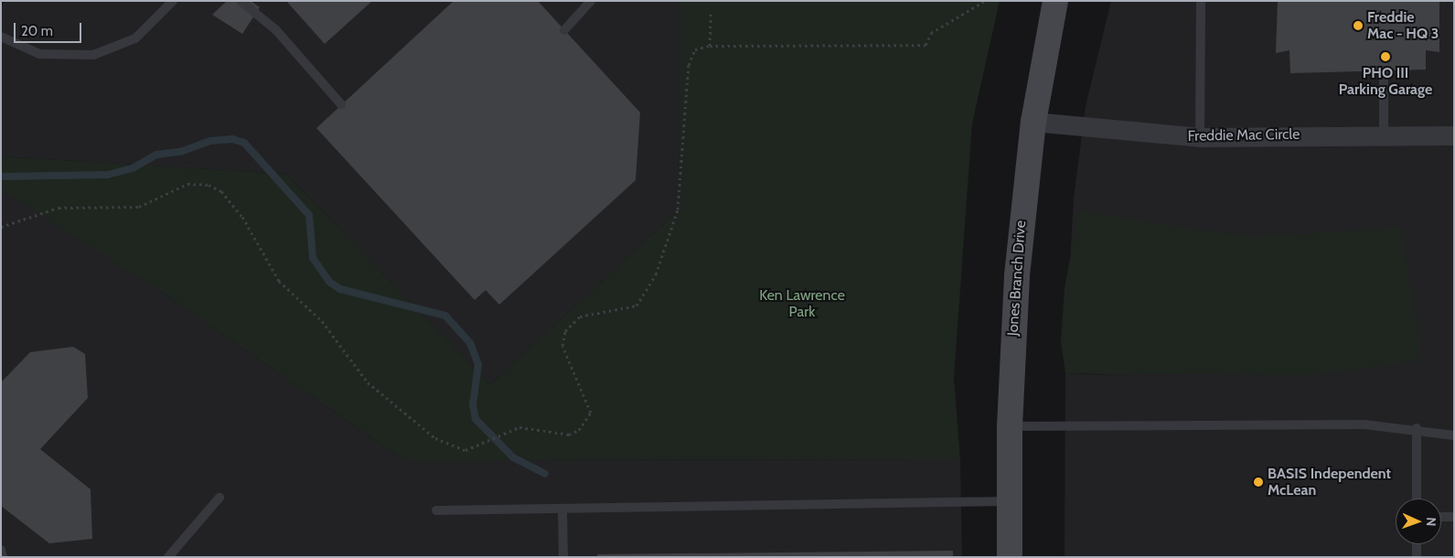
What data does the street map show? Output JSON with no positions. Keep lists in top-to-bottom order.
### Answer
{
  "streets": {
    "main road": ["Jones Branch Drive"],
    "street": ["Freddie Mac Circle"]
  },
  "crossings": [
    ["Freddie Mac Circle", "Jones Branch Drive"]
  ],
  "parks": ["Ken Lawrence Park"],
  "places": ["Freddie Mac - HQ 3", "PHO III Parking Garage", "BASIS Independent McLean"],
  "scale_bar": "20 m",
  "north": "right"
}
